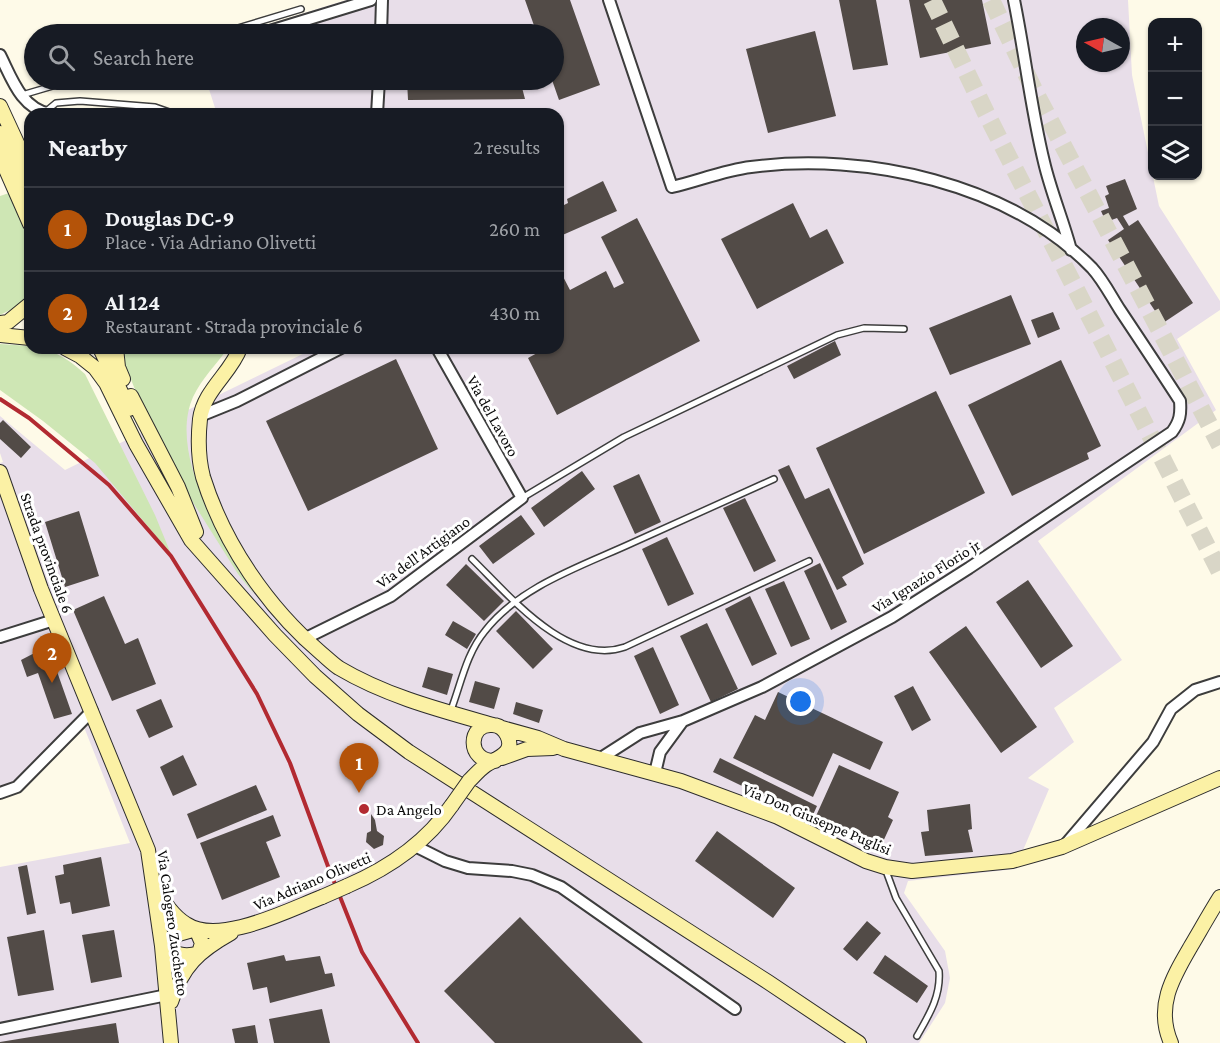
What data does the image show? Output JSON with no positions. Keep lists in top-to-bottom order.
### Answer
{
  "streets": {
    "main road": [
      "Strada provinciale 6",
      "Via Don Giuseppe Puglisi",
      "Via Adriano Olivetti",
      "Via Calogero Zucchetto"
    ],
    "street": ["Via del Lavoro", "Via dell'Artigiano", "Via Ignazio Florio jr"]
  },
  "crossings": [
    ["Via del Lavoro", "Via dell'Artigiano"],
    ["Strada provinciale 6", "Via Calogero Zucchetto"],
    ["Via Ignazio Florio jr", "Via Don Giuseppe Puglisi"],
    ["Via Don Giuseppe Puglisi", "Via Adriano Olivetti"],
    ["Via Adriano Olivetti", "Via Calogero Zucchetto"]
  ],
  "places": ["Da Angelo"],
  "north": "left",
  "page": {
    "map_buttons": ["+", "−"],
    "search": "Search here",
    "heading": ["Nearby", "2 results"],
    "list": [
      {
        "mark": "1",
        "name": "Douglas DC-9",
        "note": "Place · Via Adriano Olivetti",
        "value": "260 m"
      },
      {
        "mark": "2",
        "name": "Al 124",
        "note": "Restaurant · Strada provinciale 6",
        "value": "430 m"
      }
    ],
    "pins": ["2", "1"]
  }
}
